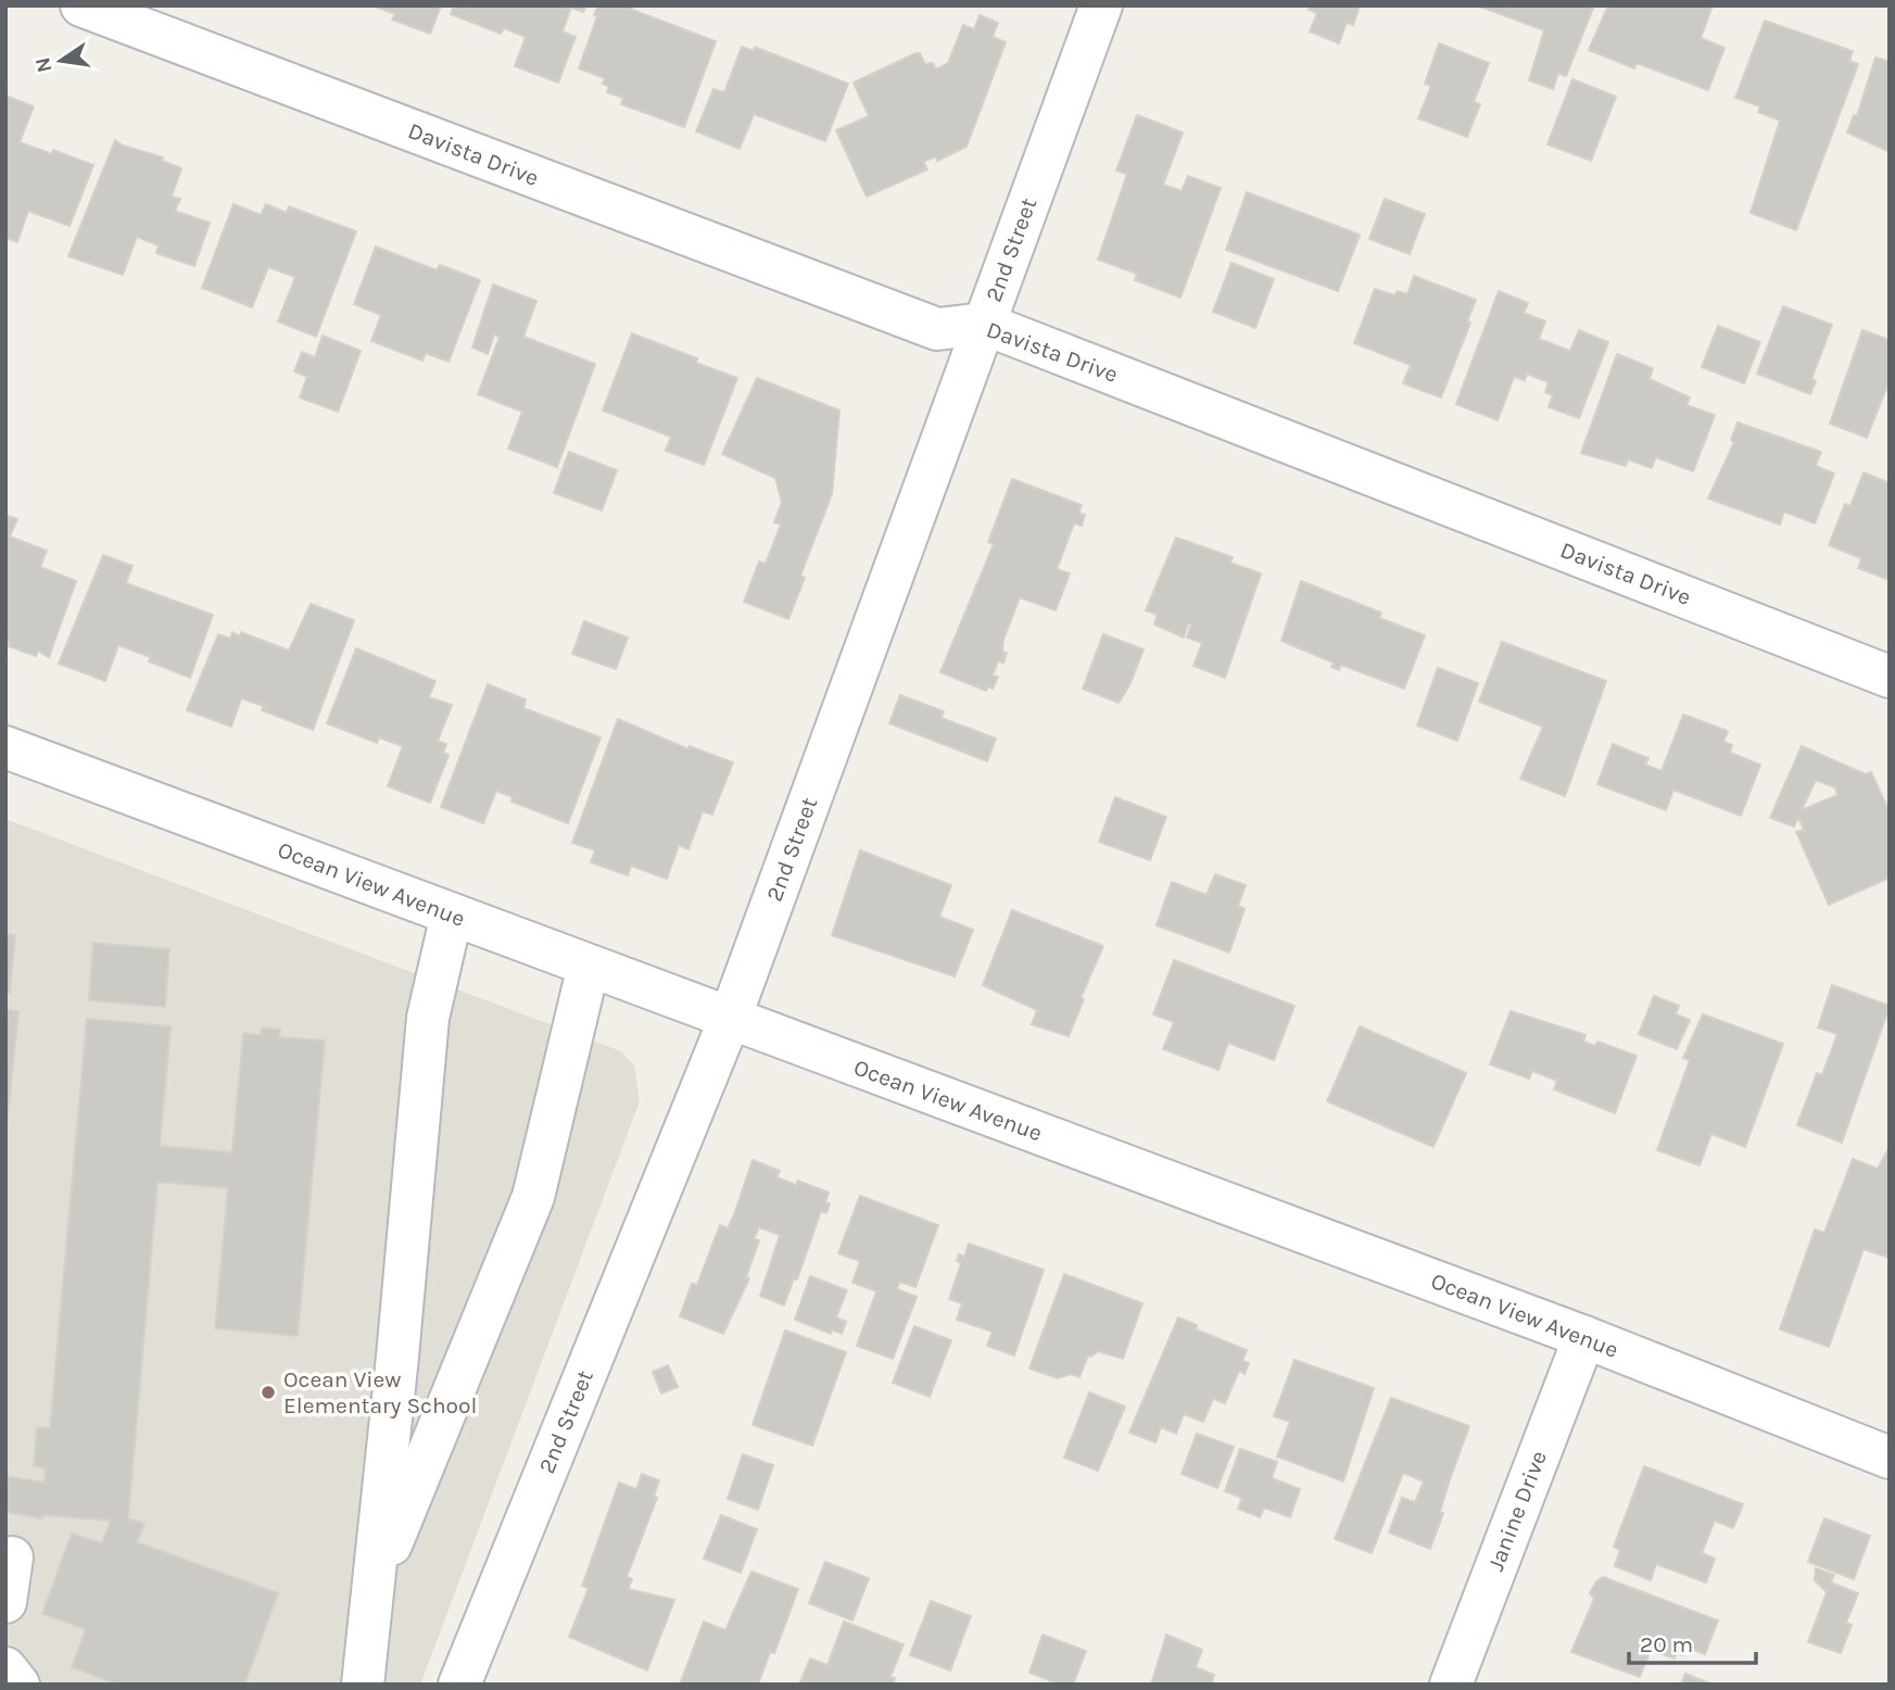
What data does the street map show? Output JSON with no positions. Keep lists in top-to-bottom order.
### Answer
{
  "streets": {
    "street": [
      "Davista Drive",
      "2nd Street",
      "Ocean View Avenue",
      "Janine Drive"
    ]
  },
  "crossings": [
    ["Davista Drive", "2nd Street"],
    ["2nd Street", "Ocean View Avenue"],
    ["Ocean View Avenue", "Janine Drive"]
  ],
  "places": ["Ocean View Elementary School"],
  "scale_bar": "20 m",
  "north": "left"
}
